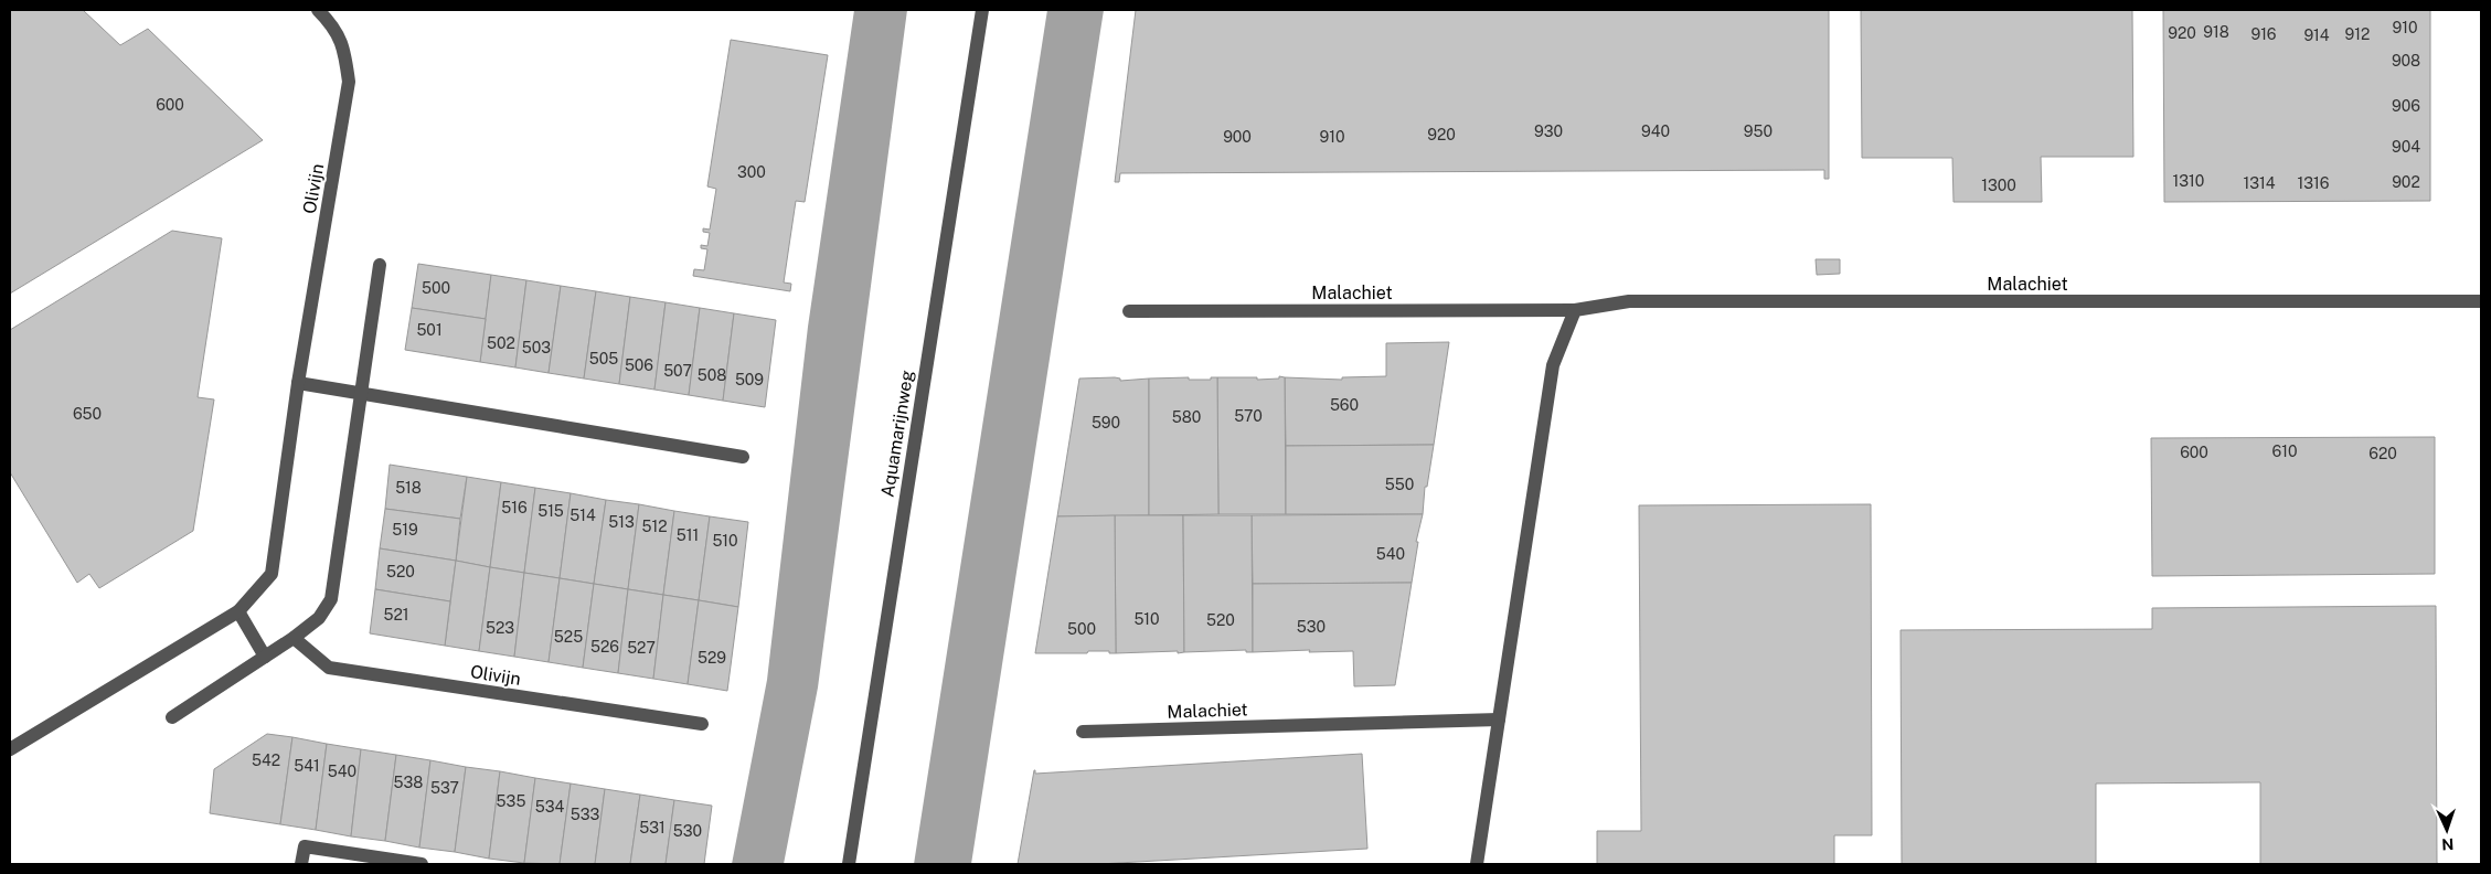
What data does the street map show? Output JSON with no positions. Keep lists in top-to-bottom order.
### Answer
{
  "streets": {
    "street": ["Olivijn", "Malachiet", "Aquamarijnweg"]
  },
  "house_numbers": [
    "910",
    "918",
    "920",
    "916",
    "912",
    "914",
    "908",
    "600",
    "906",
    "930",
    "940",
    "950",
    "920",
    "900",
    "910",
    "904",
    "300",
    "1310",
    "902",
    "1314",
    "1316",
    "1300",
    "500",
    "501",
    "502",
    "503",
    "505",
    "506",
    "507",
    "508",
    "509",
    "560",
    "650",
    "570",
    "580",
    "590",
    "610",
    "600",
    "620",
    "550",
    "518",
    "516",
    "515",
    "514",
    "513",
    "512",
    "519",
    "511",
    "510",
    "540",
    "520",
    "521",
    "510",
    "520",
    "530",
    "523",
    "500",
    "525",
    "526",
    "527",
    "529",
    "542",
    "541",
    "540",
    "538",
    "537",
    "535",
    "534",
    "533",
    "531",
    "530"
  ],
  "north": "bottom"
}
